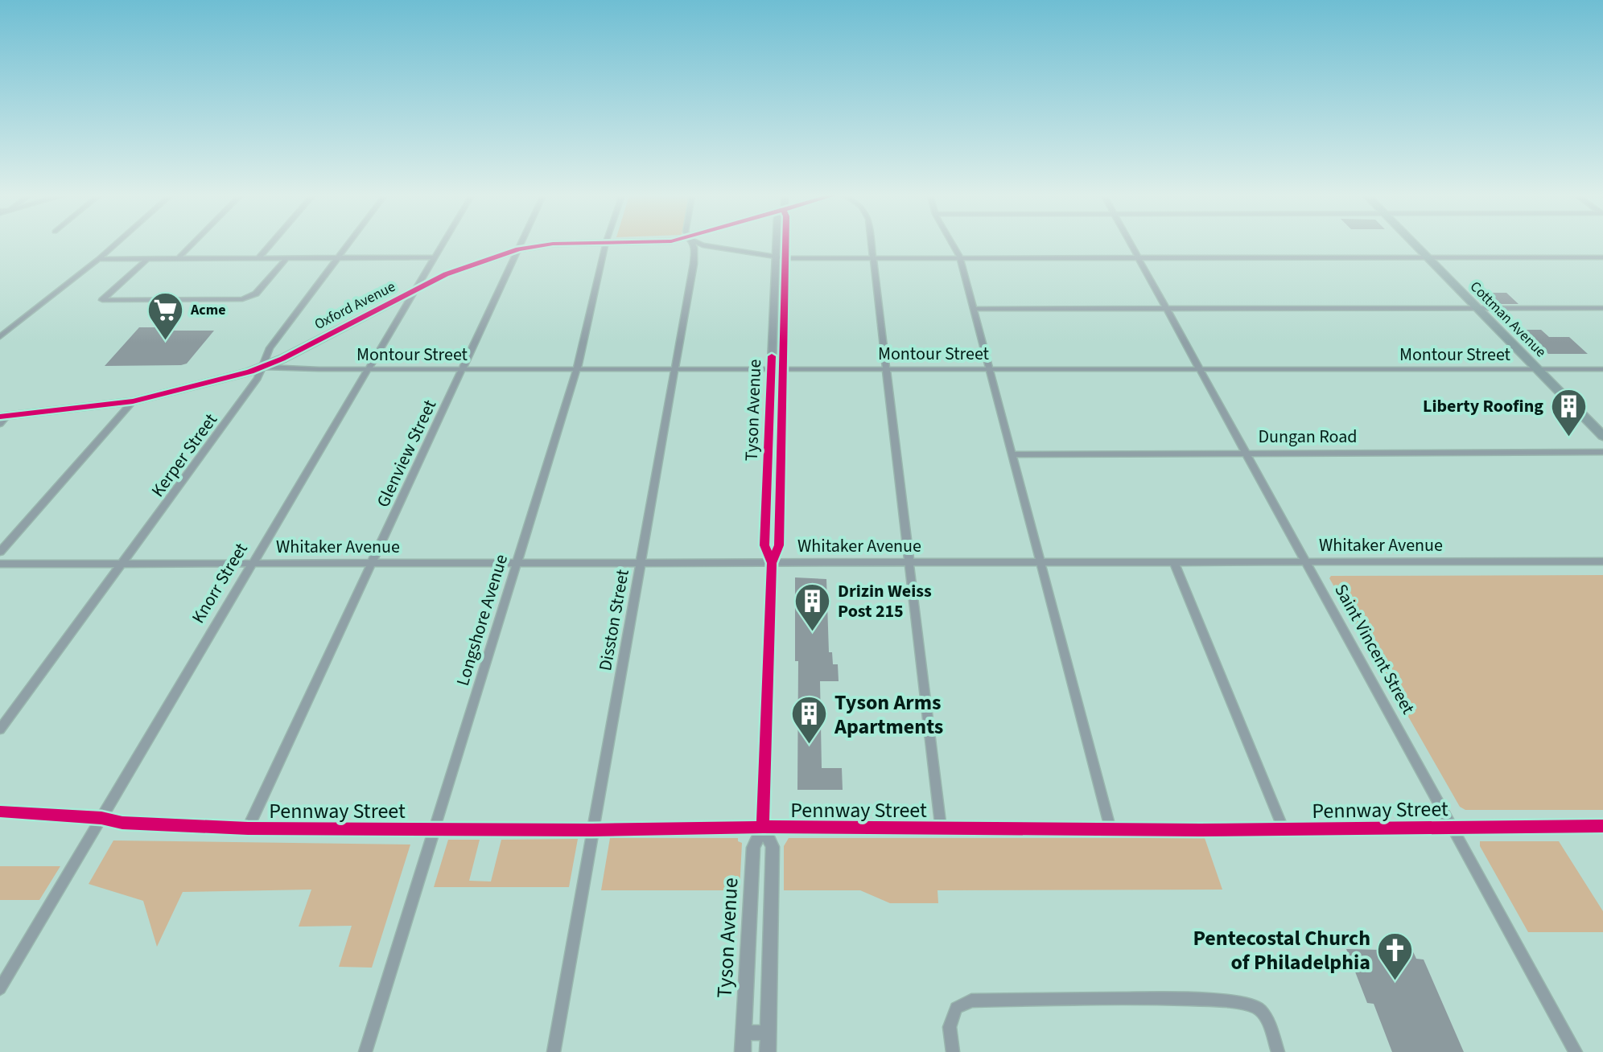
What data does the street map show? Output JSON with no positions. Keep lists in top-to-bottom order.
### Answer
{
  "streets": {
    "main road": ["Oxford Avenue", "Cottman Avenue"],
    "street": [
      "Montour Street",
      "Tyson Avenue",
      "Dungan Road",
      "Glenview Street",
      "Kerper Street",
      "Whitaker Avenue",
      "Knorr Street",
      "Longshore Avenue",
      "Disston Street",
      "Saint Vincent Street",
      "Pennway Street"
    ]
  },
  "crossings": [
    ["Oxford Avenue", "Montour Street"],
    ["Oxford Avenue", "Glenview Street"],
    ["Oxford Avenue", "Kerper Street"],
    ["Oxford Avenue", "Knorr Street"],
    ["Cottman Avenue", "Montour Street"],
    ["Montour Street", "Tyson Avenue"],
    ["Montour Street", "Glenview Street"],
    ["Montour Street", "Kerper Street"],
    ["Montour Street", "Knorr Street"],
    ["Montour Street", "Longshore Avenue"],
    ["Montour Street", "Disston Street"],
    ["Montour Street", "Saint Vincent Street"],
    ["Tyson Avenue", "Whitaker Avenue"],
    ["Tyson Avenue", "Pennway Street"],
    ["Dungan Road", "Saint Vincent Street"],
    ["Glenview Street", "Whitaker Avenue"],
    ["Glenview Street", "Pennway Street"],
    ["Kerper Street", "Whitaker Avenue"],
    ["Whitaker Avenue", "Knorr Street"],
    ["Whitaker Avenue", "Longshore Avenue"],
    ["Whitaker Avenue", "Disston Street"],
    ["Whitaker Avenue", "Saint Vincent Street"],
    ["Knorr Street", "Pennway Street"],
    ["Longshore Avenue", "Pennway Street"],
    ["Disston Street", "Pennway Street"],
    ["Saint Vincent Street", "Pennway Street"]
  ],
  "places": {
    "supermarket": ["Acme"],
    "building": ["Liberty Roofing", "Drizin Weiss Post 215", "Tyson Arms Apartments"],
    "church": ["Pentecostal Church of Philadelphia"]
  }
}
